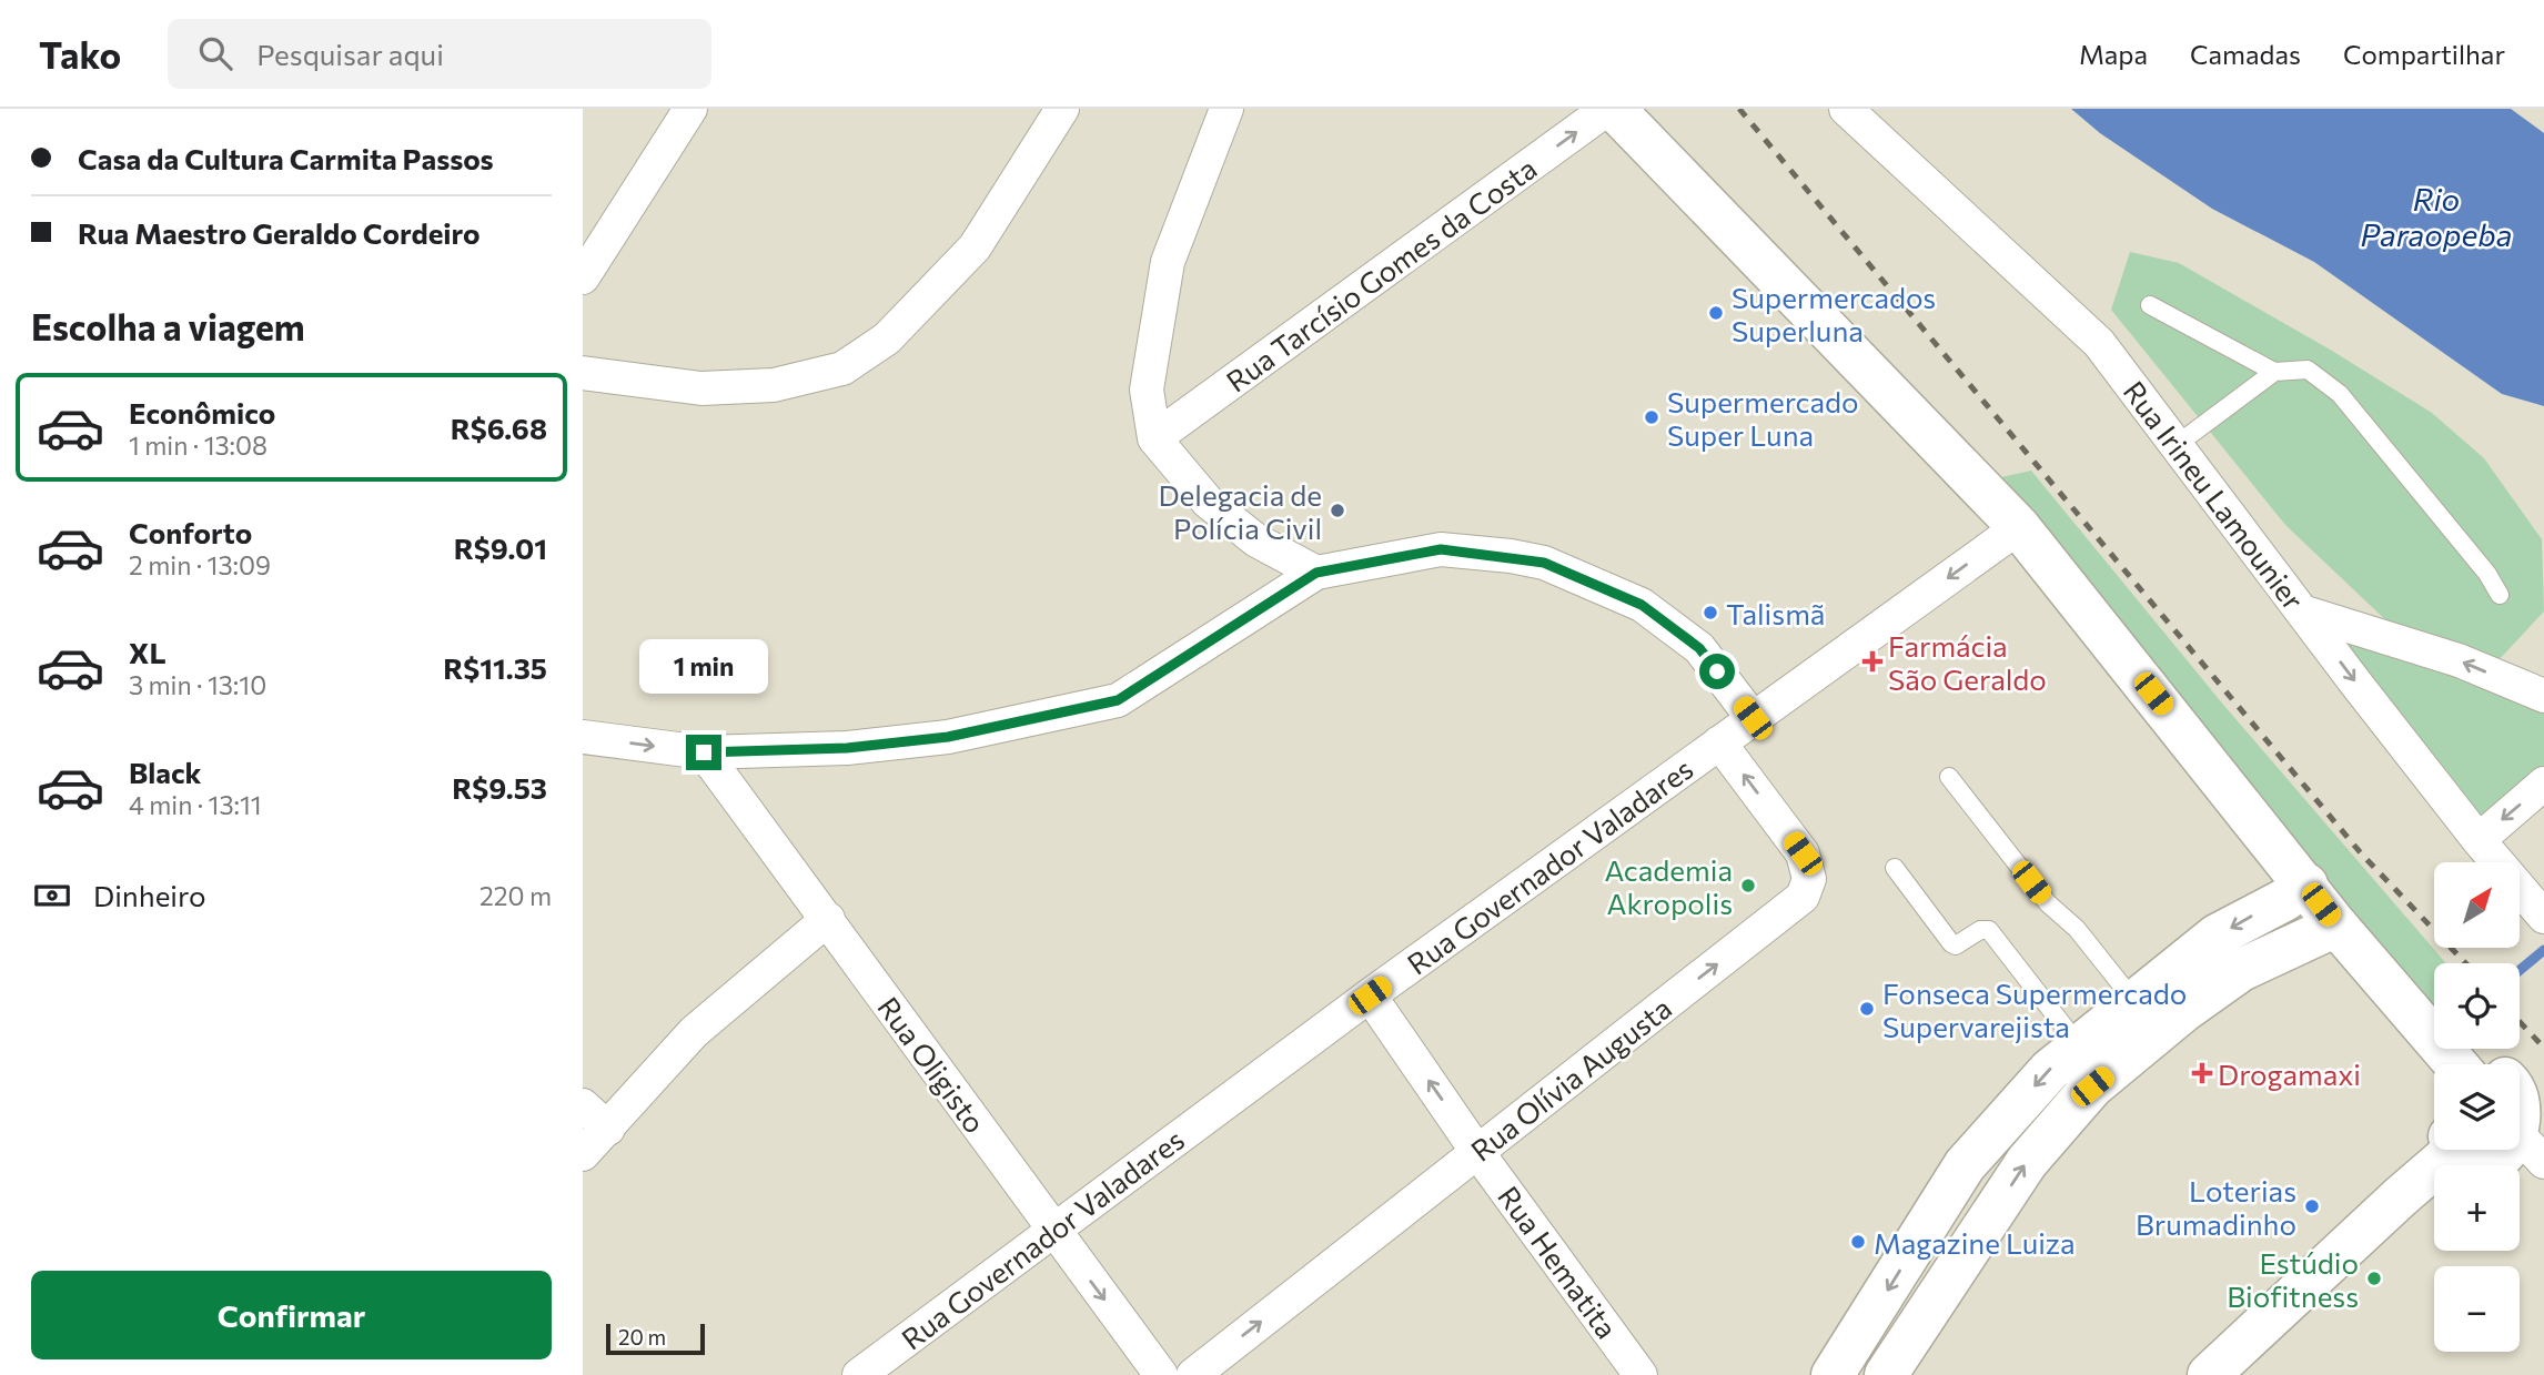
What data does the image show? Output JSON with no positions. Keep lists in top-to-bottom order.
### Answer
{
  "streets": {
    "street": [
      "Rua Tarcísio Gomes da Costa",
      "Rua Irineu Lamounier",
      "Rua Governador Valadares",
      "Rua Oligisto",
      "Rua Olívia Augusta",
      "Rua Hematita"
    ]
  },
  "crossings": [
    ["Rua Governador Valadares", "Rua Oligisto"],
    ["Rua Governador Valadares", "Rua Olívia Augusta"],
    ["Rua Governador Valadares", "Rua Hematita"],
    ["Rua Olívia Augusta", "Rua Hematita"]
  ],
  "one_way": ["Rua Tarcísio Gomes da Costa", "Rua Olívia Augusta", "Rua Hematita"],
  "water": ["Rio Paraopeba"],
  "places": {
    "other": [
      "Supermercados Superluna",
      "Supermercado Super Luna",
      "Delegacia de Polícia Civil",
      "Talismã",
      "Academia Akropolis",
      "Fonseca Supermercado Supervarejista",
      "Loterias Brumadinho",
      "Magazine Luiza",
      "Estúdio Biofitness"
    ],
    "health": ["Farmácia São Geraldo", "Drogamaxi"]
  },
  "scale_bar": "20 m",
  "north": "top right",
  "page": {
    "header": "Tako",
    "search": "Pesquisar aqui",
    "nav": ["Mapa", "Camadas", "Compartilhar"],
    "banner": ["Casa da Cultura Carmita Passos", "Rua Maestro Geraldo Cordeiro"],
    "heading": "Escolha a viagem",
    "list": [
      {
        "name": "Econômico",
        "note": "1 min · 13:08",
        "value": "R$6.68"
      },
      {
        "name": "Conforto",
        "note": "2 min · 13:09",
        "value": "R$9.01"
      },
      {
        "name": "XL",
        "note": "3 min · 13:10",
        "value": "R$11.35"
      },
      {
        "name": "Black",
        "note": "4 min · 13:11",
        "value": "R$9.53"
      }
    ],
    "bubble": "1 min",
    "pay": ["Dinheiro", "220 m"],
    "map_buttons": ["+", "−"],
    "buttons": "Confirmar",
    "scale": "20 m"
  }
}
